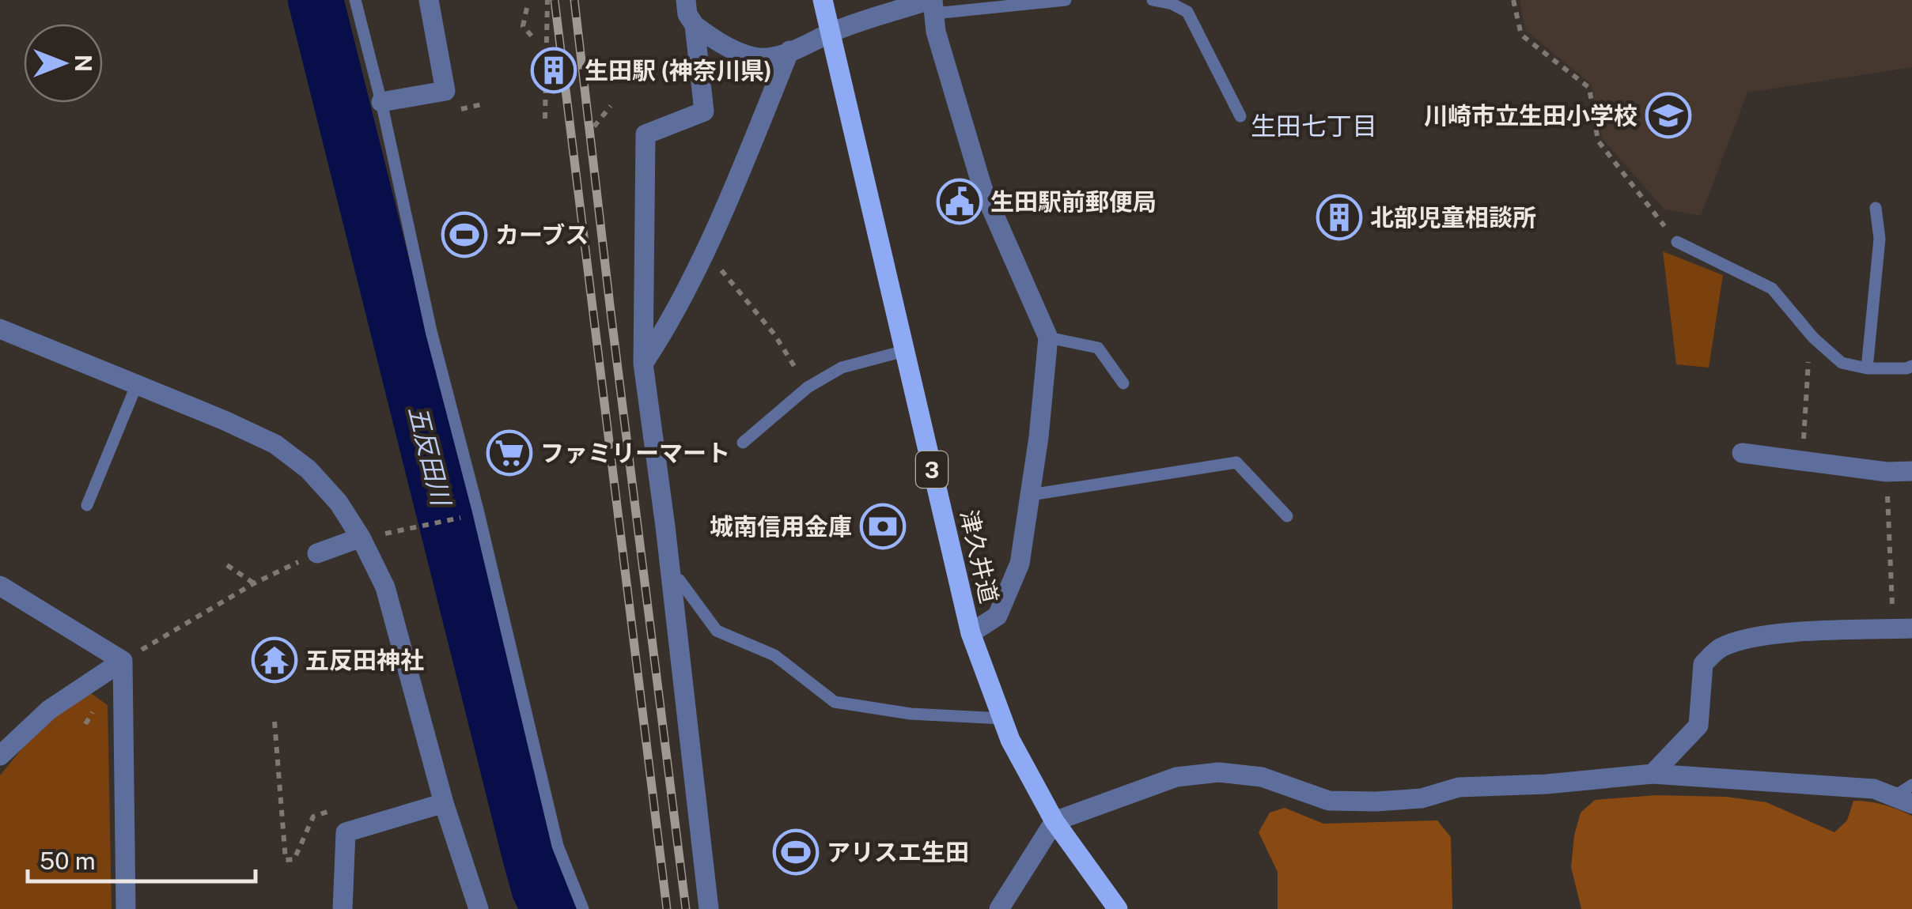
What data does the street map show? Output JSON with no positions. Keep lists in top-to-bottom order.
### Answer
{
  "streets": {
    "main road": ["3", "津久井道"]
  },
  "districts": ["生田七丁目"],
  "water": ["五反田川"],
  "places": {
    "building": ["生田駅 (神奈川県)", "北部児童相談所"],
    "school or university": ["川崎市立生田小学校"],
    "public building": ["生田駅前郵便局"],
    "sports": ["カーブス", "アリスエ生田"],
    "supermarket": ["ファミリーマート"],
    "bank": ["城南信用金庫"],
    "temple": ["五反田神社"]
  },
  "scale_bar": "50 m",
  "north": "right"
}
